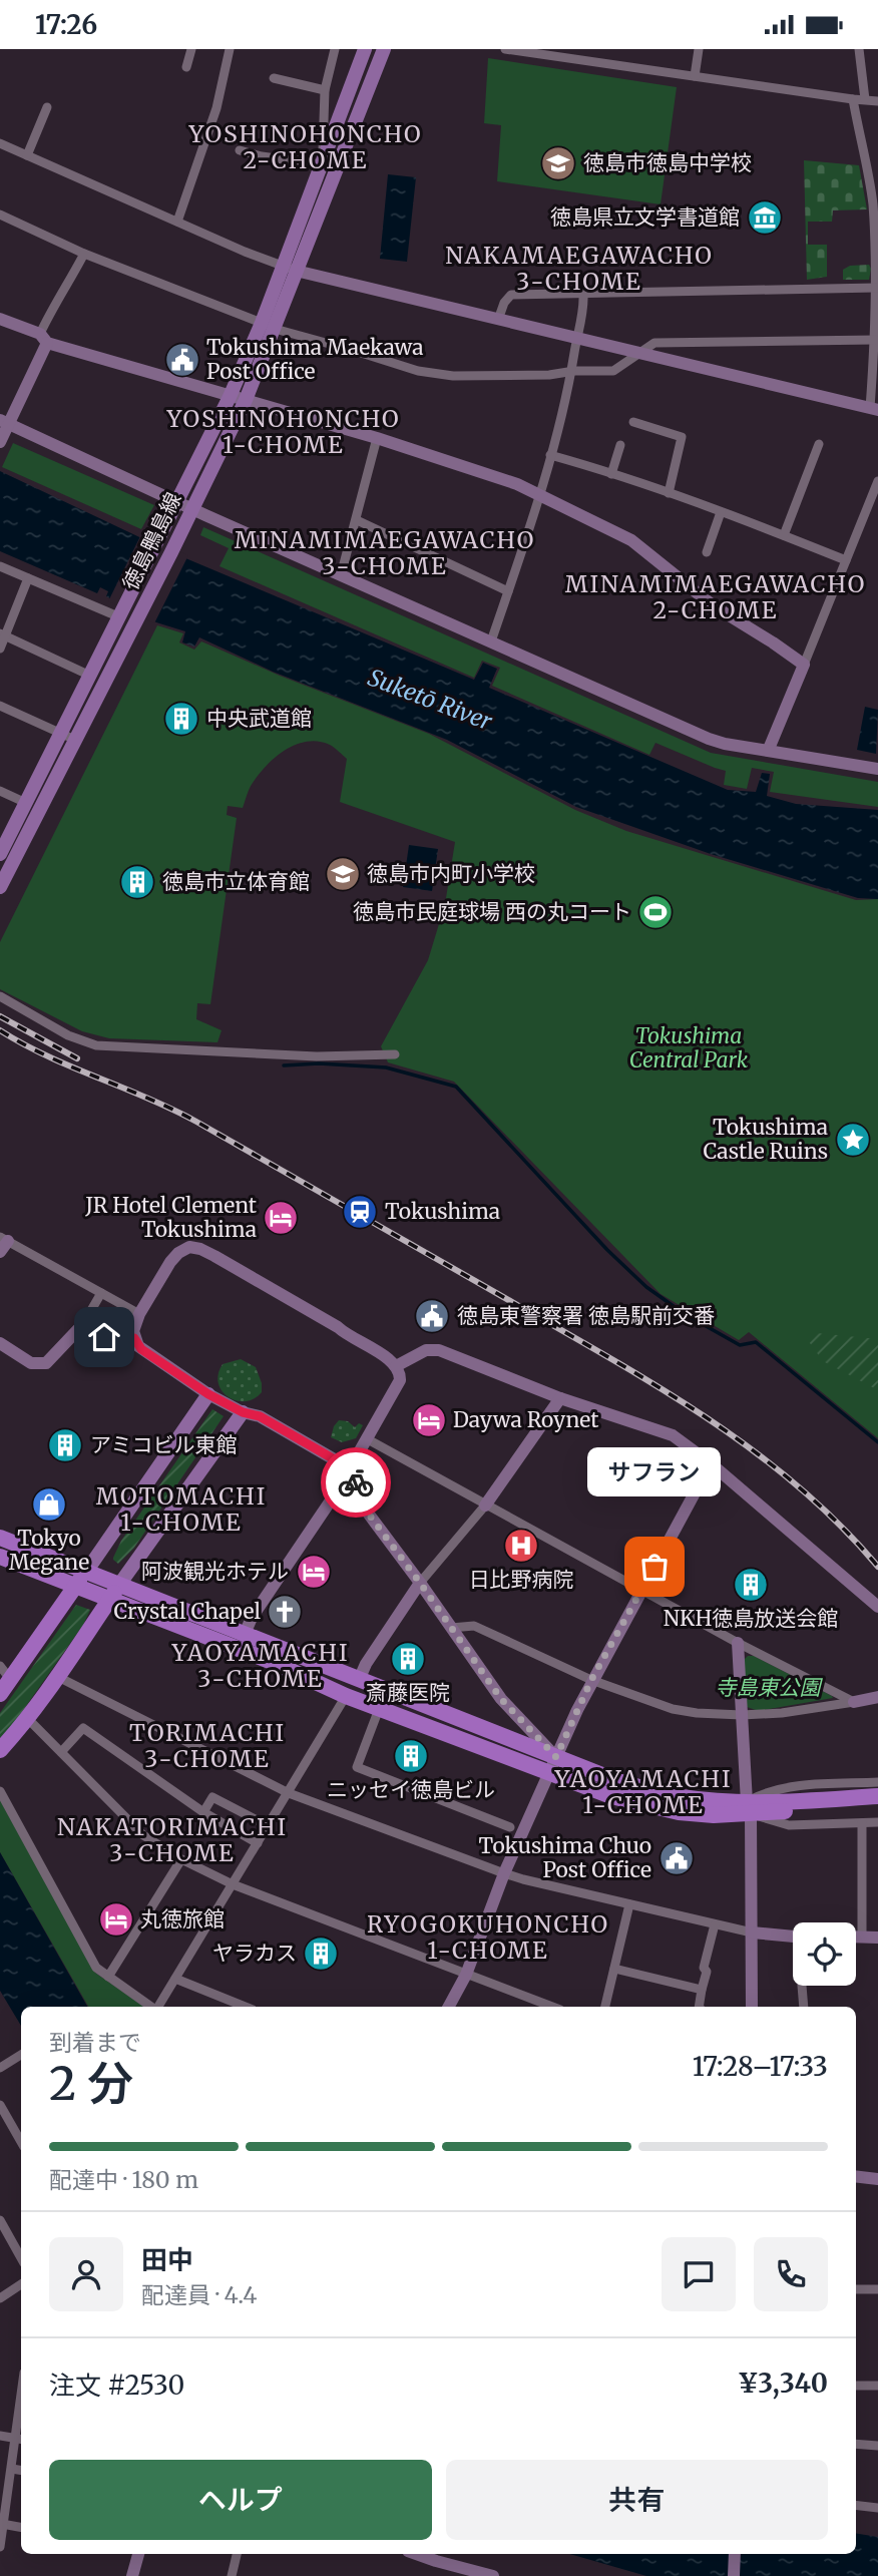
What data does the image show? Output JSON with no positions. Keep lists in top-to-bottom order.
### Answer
{
  "streets": {
    "main road": ["徳島鴨島線"]
  },
  "districts": [
    "YOSHINOHONCHO 2-CHOME",
    "NAKAMAEGAWACHO 3-CHOME",
    "YOSHINOHONCHO 1-CHOME",
    "MINAMIMAEGAWACHO 3-CHOME",
    "MINAMIMAEGAWACHO 2-CHOME",
    "MOTOMACHI 1-CHOME",
    "YAOYAMACHI 3-CHOME",
    "TORIMACHI 3-CHOME",
    "YAOYAMACHI 1-CHOME",
    "NAKATORIMACHI 3-CHOME",
    "RYOGOKUHONCHO 1-CHOME"
  ],
  "water": ["Suketō River"],
  "parks": ["Tokushima Central Park", "寺島東公園"],
  "places": {
    "school or university": ["徳島市徳島中学校", "徳島市内町小学校"],
    "museum": ["徳島県立文学書道館"],
    "public building": ["Tokushima Maekawa Post Office", "徳島東警察署 徳島駅前交番", "Tokushima Chuo Post Office"],
    "building": [
      "中央武道館",
      "徳島市立体育館",
      "アミコビル東館",
      "NKH徳島放送会館",
      "斎藤医院",
      "ニッセイ徳島ビル",
      "ヤラカス"
    ],
    "sports": ["徳島市民庭球場 西の丸コート"],
    "place": ["Tokushima Castle Ruins"],
    "station": ["Tokushima"],
    "hotel": [
      "JR Hotel Clement Tokushima",
      "Daywa Roynet",
      "阿波観光ホテル",
      "丸徳旅館"
    ],
    "shop": ["Tokyo Megane"],
    "hospital": ["日比野病院"],
    "other": ["サフラン"],
    "church": ["Crystal Chapel"]
  },
  "page": {
    "status": "17:26",
    "bubble": "サフラン",
    "heading": ["2 分", "到着まで", "17:28–17:33"],
    "panel": [
      "田中",
      "配達員 · 4.4",
      "注文 #2530",
      "¥3,340"
    ],
    "bar": "配達中 · 180 m",
    "buttons": ["ヘルプ", "共有"]
  }
}
